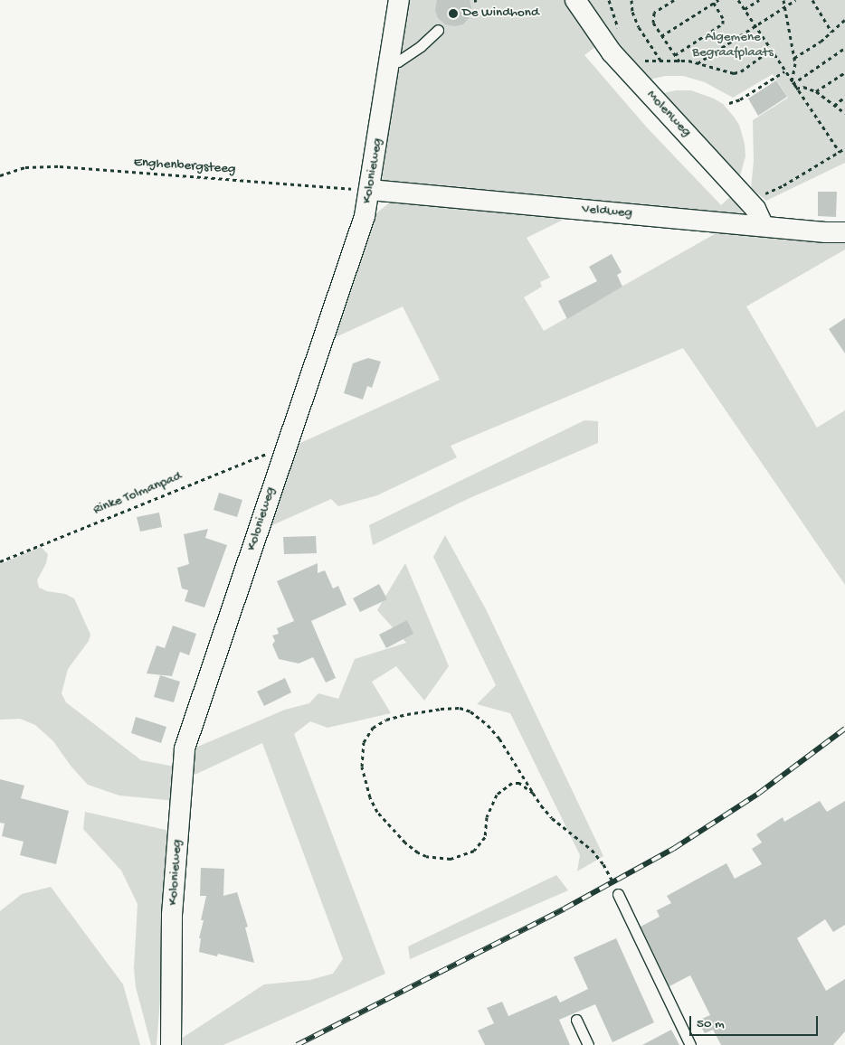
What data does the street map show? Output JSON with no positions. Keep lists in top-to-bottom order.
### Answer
{
  "streets": {
    "street": ["Molenweg", "Kolonieweg", "Veldweg"],
    "path": ["Enghenbergsteeg", "Rinke Tolmanpad"]
  },
  "crossings": [
    ["Molenweg", "Veldweg"],
    ["Enghenbergsteeg", "Kolonieweg"],
    ["Enghenbergsteeg", "Veldweg"],
    ["Kolonieweg", "Veldweg"],
    ["Kolonieweg", "Rinke Tolmanpad"]
  ],
  "parks": ["Algemene Begraafplaats"],
  "places": ["De Windhond"],
  "scale_bar": "50 m"
}
